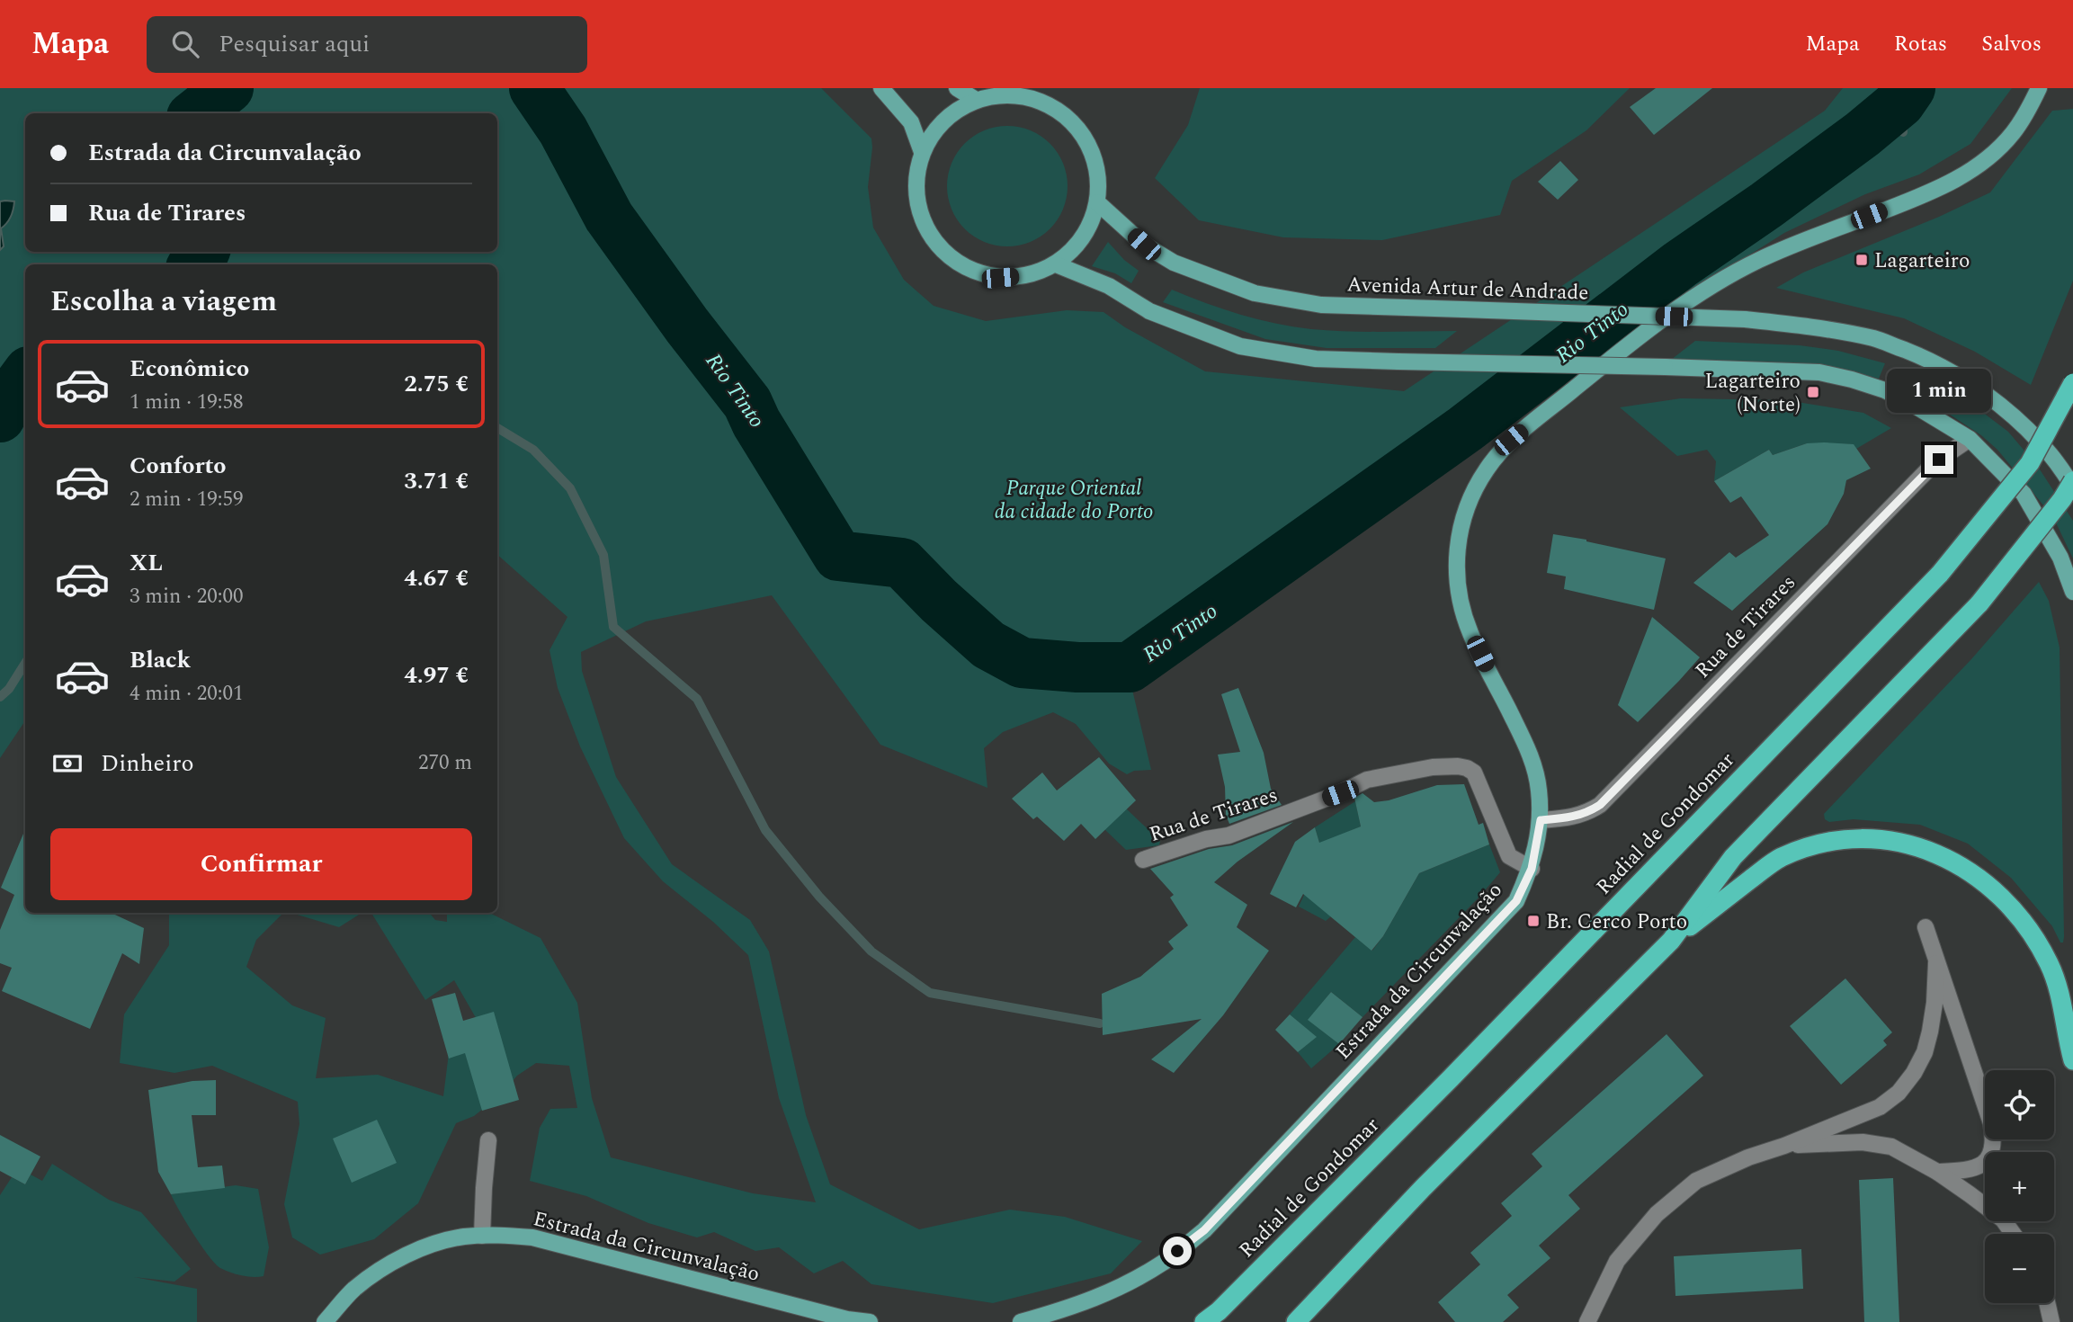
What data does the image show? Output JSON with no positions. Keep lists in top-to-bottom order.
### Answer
{
  "streets": {
    "highway": ["Radial de Gondomar"],
    "main road": ["Avenida Artur de Andrade", "Estrada da Circunvalação"],
    "street": ["Rua de Tirares"]
  },
  "crossings": [
    ["Rua de Tirares", "Estrada da Circunvalação"]
  ],
  "water": ["Rio Tinto"],
  "parks": ["Parque Oriental da cidade do Porto"],
  "places": {
    "transit": ["Lagarteiro", "Lagarteiro (Norte)", "Br. Cerco Porto"]
  },
  "page": {
    "header": "Mapa",
    "search": "Pesquisar aqui",
    "nav": ["Mapa", "Rotas", "Salvos"],
    "banner": ["Estrada da Circunvalação", "Rua de Tirares"],
    "heading": "Escolha a viagem",
    "list": [
      {
        "name": "Econômico",
        "note": "1 min · 19:58",
        "value": "2.75 €"
      },
      {
        "name": "Conforto",
        "note": "2 min · 19:59",
        "value": "3.71 €"
      },
      {
        "name": "XL",
        "note": "3 min · 20:00",
        "value": "4.67 €"
      },
      {
        "name": "Black",
        "note": "4 min · 20:01",
        "value": "4.97 €"
      }
    ],
    "bubble": "1 min",
    "pay": ["Dinheiro", "270 m"],
    "buttons": "Confirmar",
    "map_buttons": ["+", "−"]
  }
}
